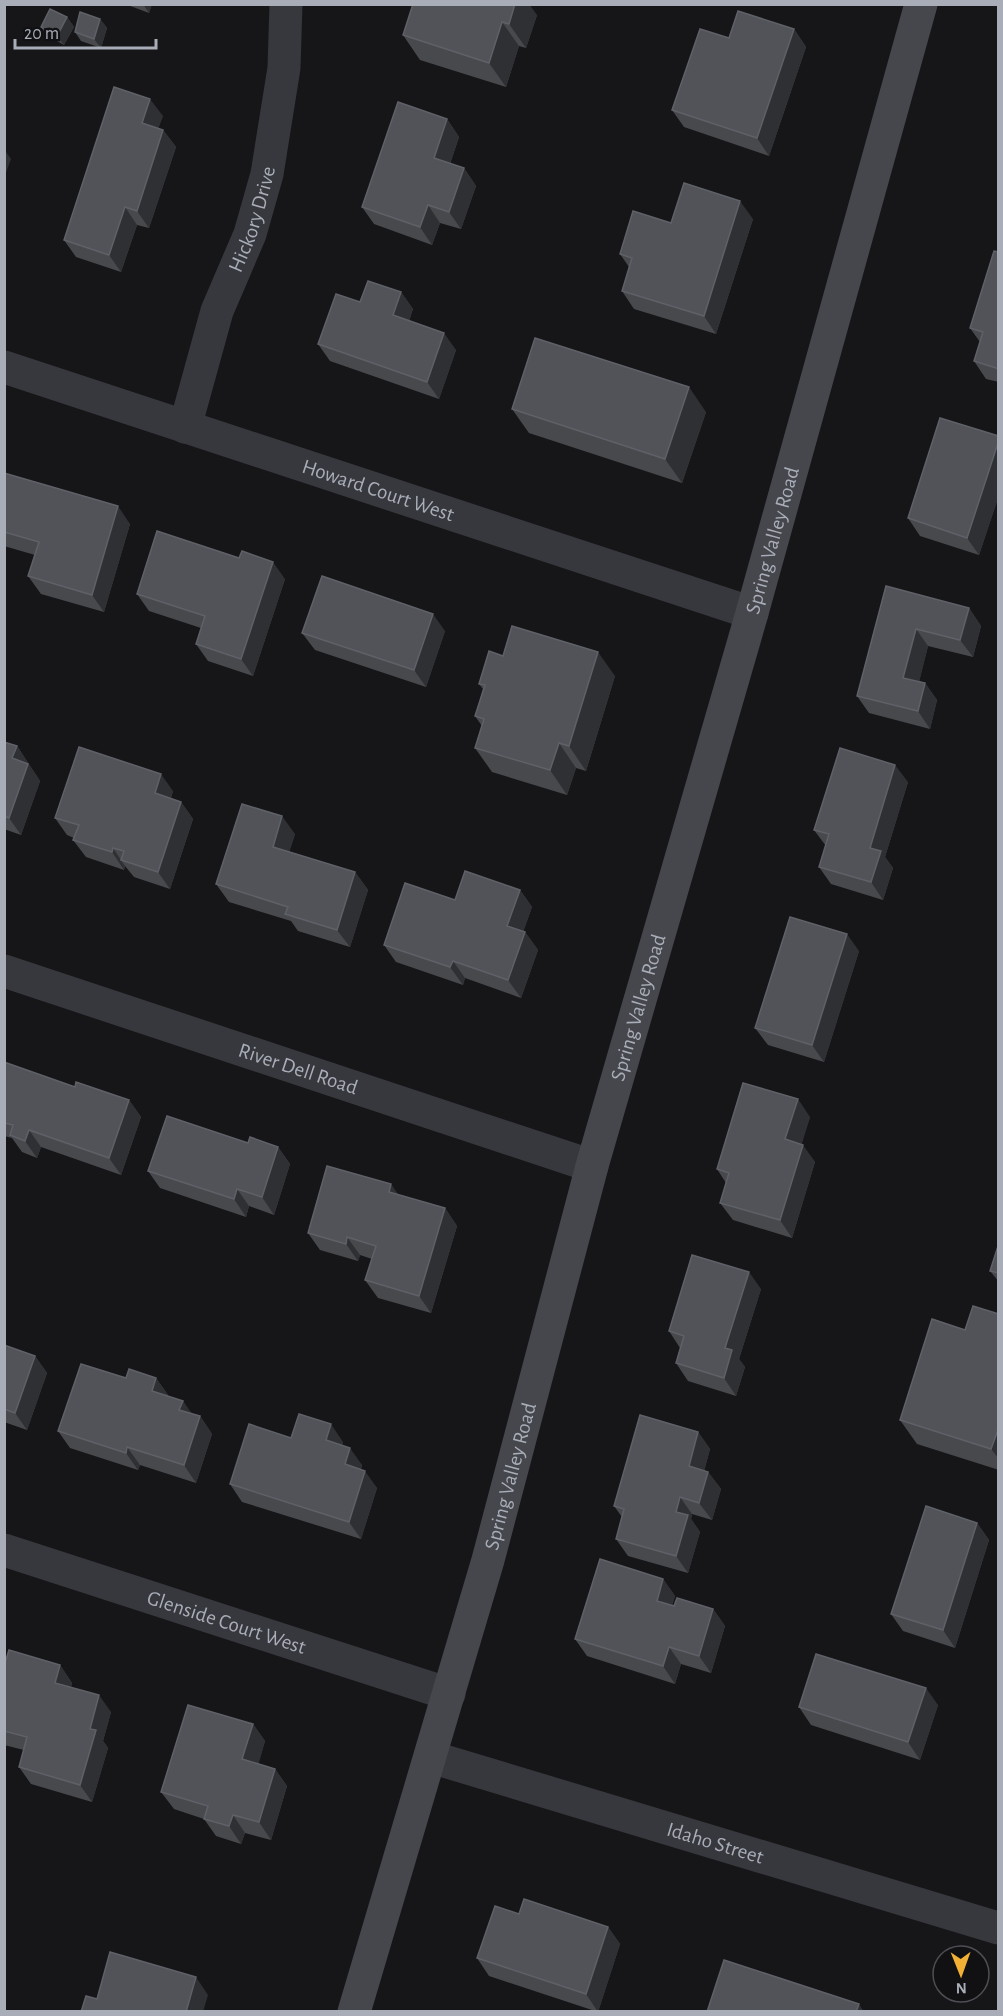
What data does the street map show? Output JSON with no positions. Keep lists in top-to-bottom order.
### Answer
{
  "streets": {
    "street": [
      "Hickory Drive",
      "Howard Court West",
      "Spring Valley Road",
      "River Dell Road",
      "Glenside Court West",
      "Idaho Street"
    ]
  },
  "crossings": [
    ["Hickory Drive", "Howard Court West"],
    ["Howard Court West", "Spring Valley Road"],
    ["Spring Valley Road", "River Dell Road"],
    ["Spring Valley Road", "Glenside Court West"],
    ["Spring Valley Road", "Idaho Street"]
  ],
  "scale_bar": "20 m",
  "north": "bottom"
}
